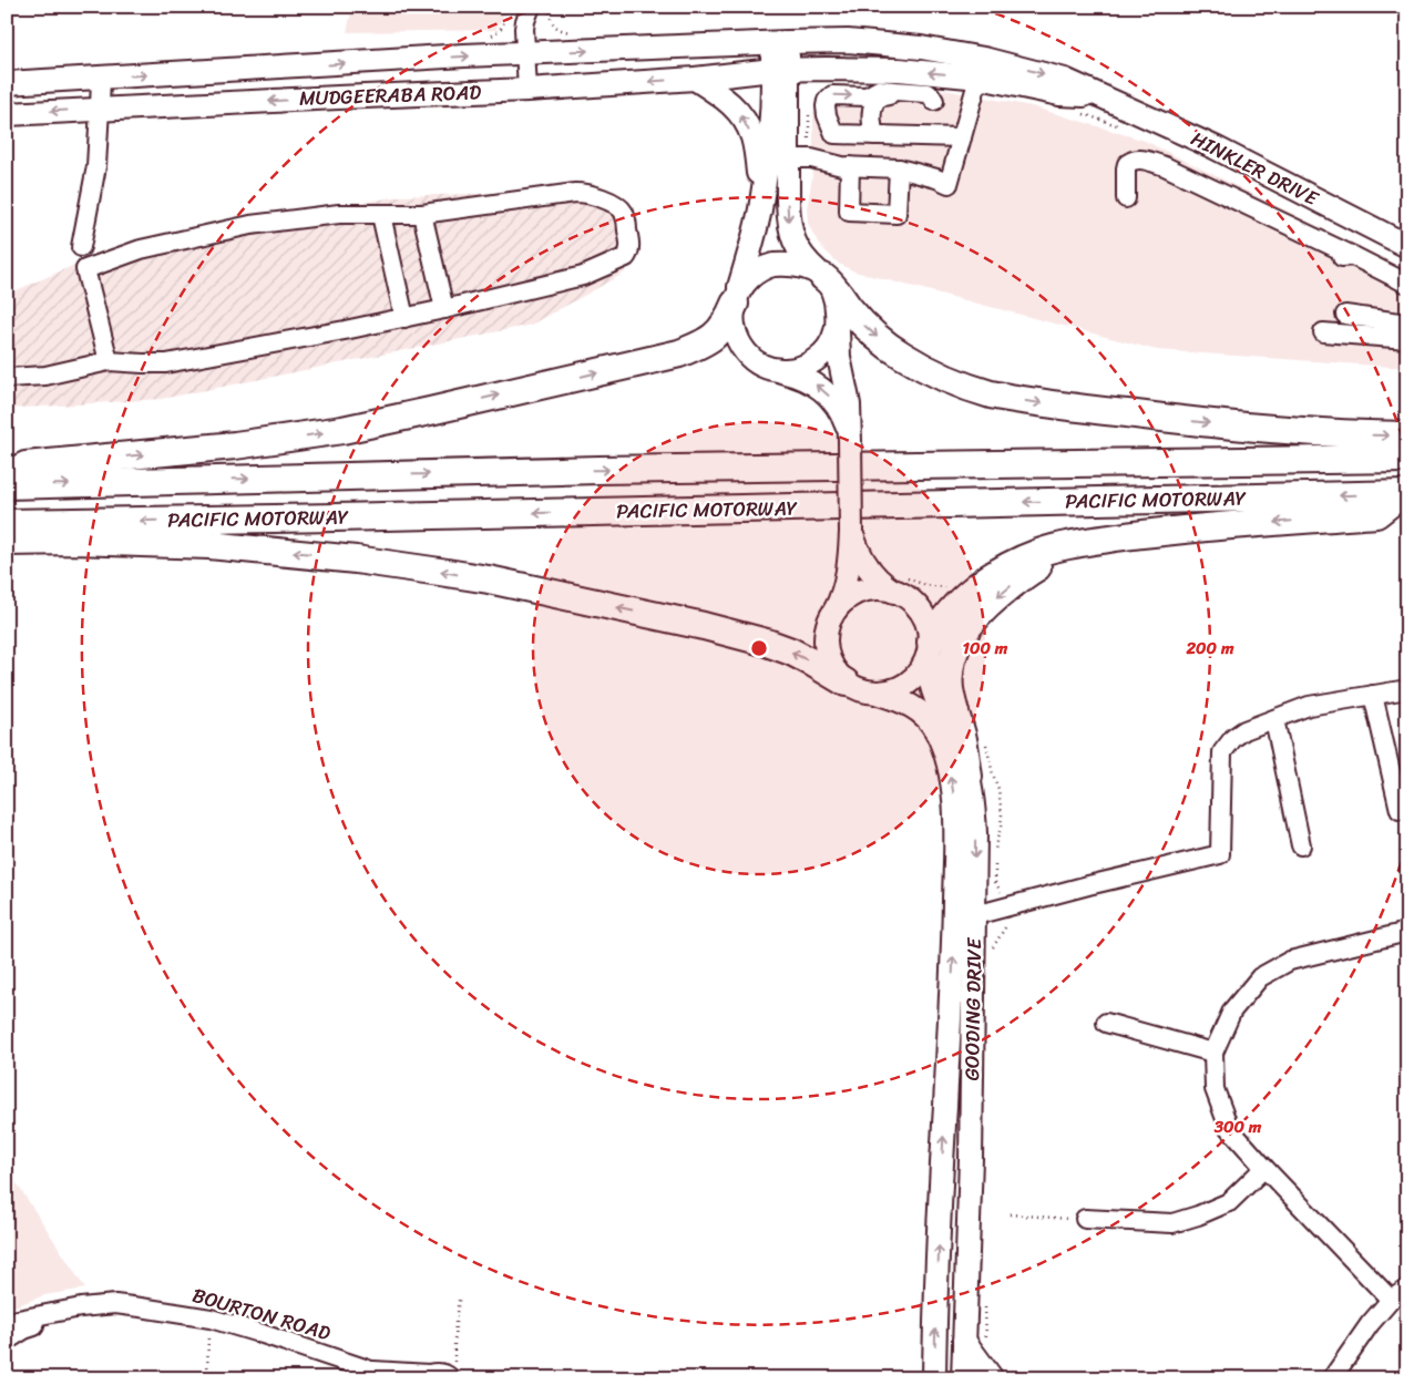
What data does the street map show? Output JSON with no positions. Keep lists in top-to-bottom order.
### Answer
{
  "streets": {
    "highway": ["PACIFIC MOTORWAY"],
    "main road": ["MUDGEERABA ROAD", "HINKLER DRIVE", "GOODING DRIVE"],
    "street": ["BOURTON ROAD"]
  },
  "crossings": [
    ["MUDGEERABA ROAD", "HINKLER DRIVE"]
  ],
  "rings": ["100 m", "200 m", "300 m"]
}
